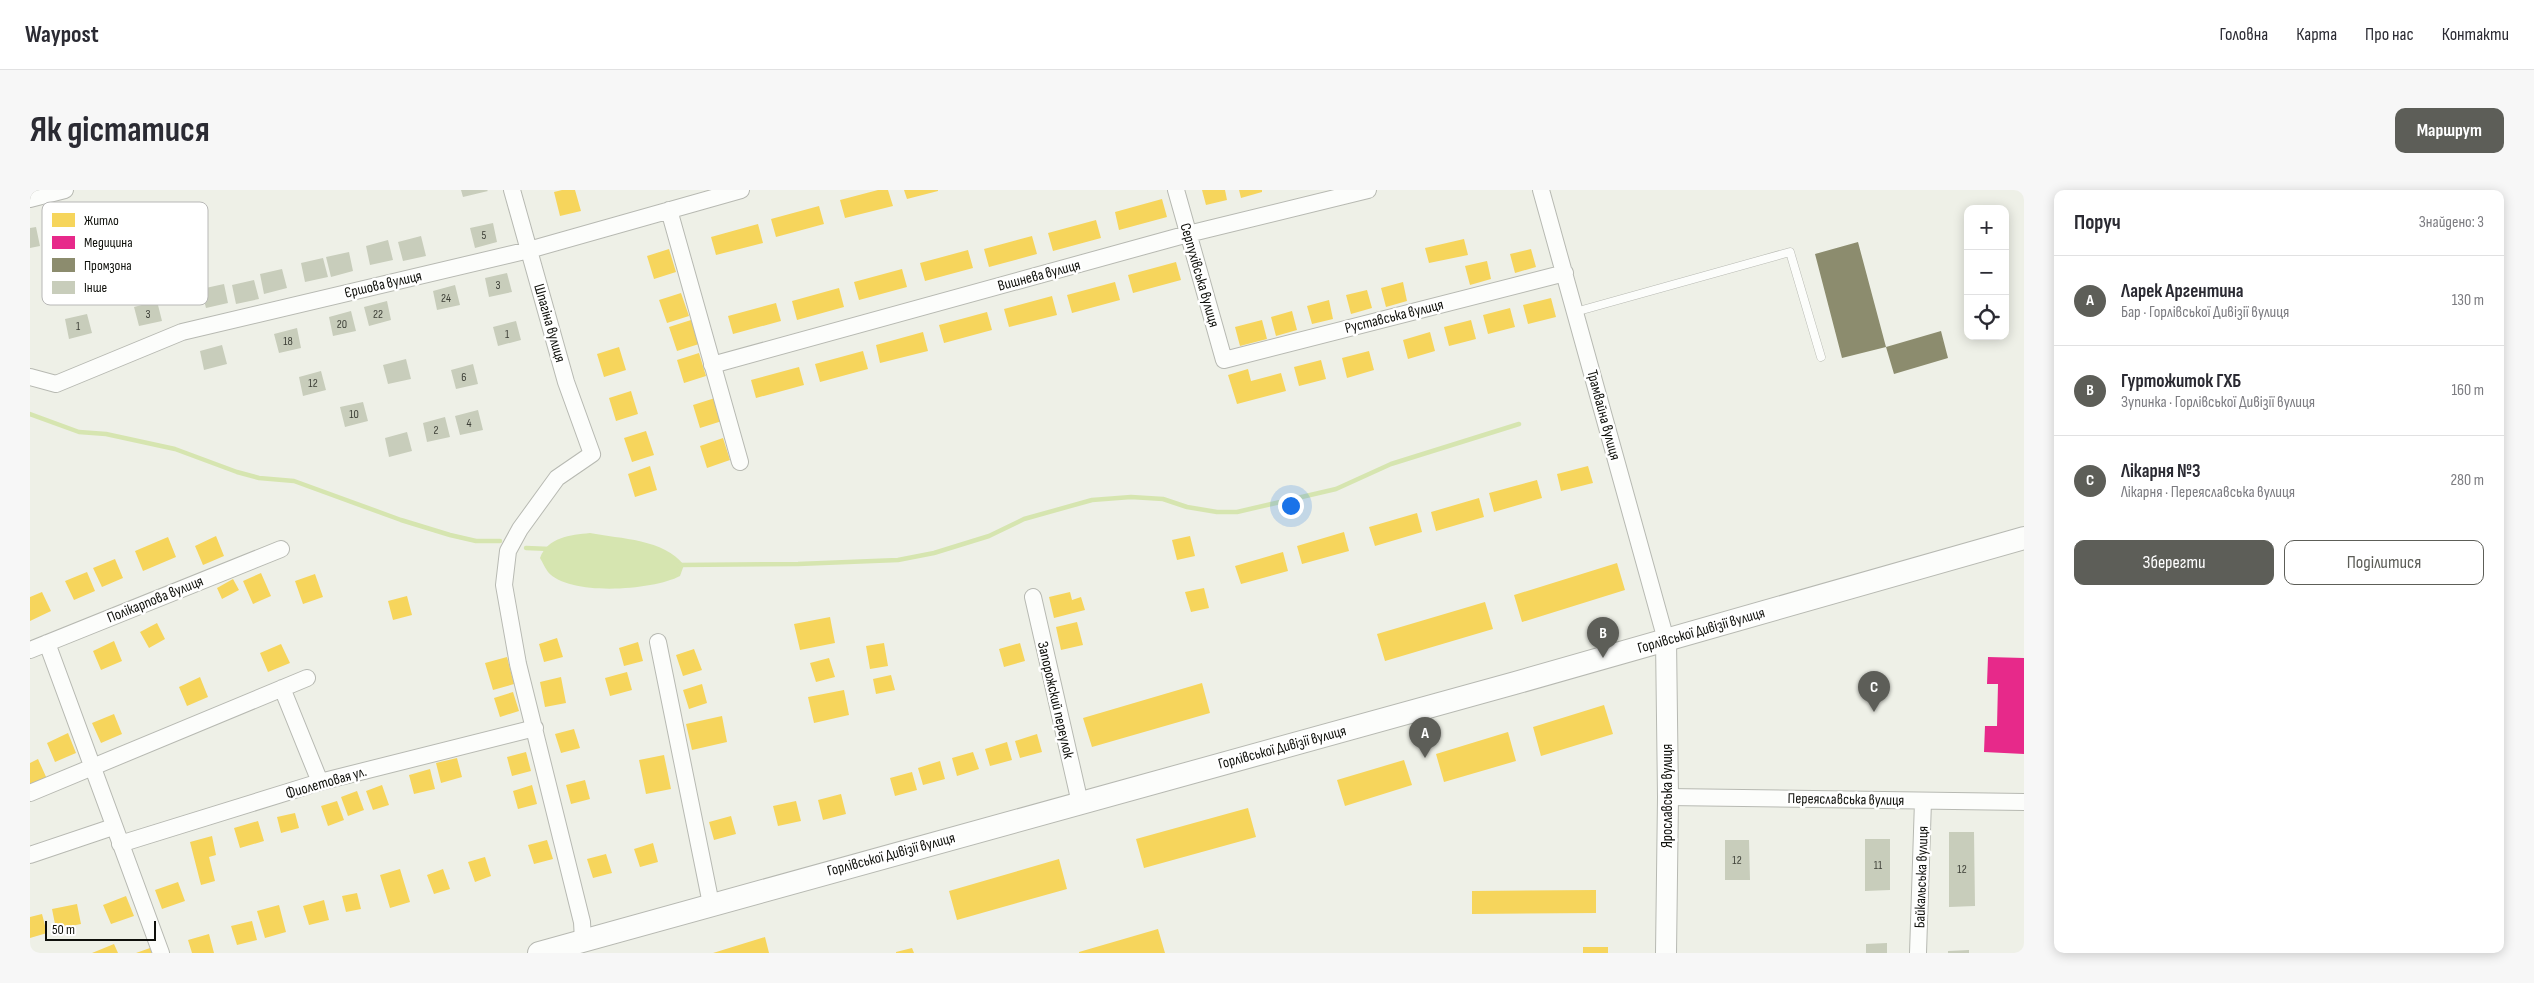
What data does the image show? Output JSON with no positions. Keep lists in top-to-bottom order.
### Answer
{
  "streets": {
    "main road": ["Горлівської Дивізії вулиця"],
    "street": [
      "Вишнева вулиця",
      "Серпухівська вулиця",
      "Єршова вулиця",
      "Руставська вулиця",
      "Шпагіна вулиця",
      "Трамвайна вулиця",
      "Полікарпова вулиця",
      "Запорожский переулок",
      "Фиолетовая ул.",
      "Ярославська вулиця",
      "Переяславська вулиця",
      "Байкальська вулиця"
    ]
  },
  "crossings": [
    ["Вишнева вулиця", "Серпухівська вулиця"],
    ["Серпухівська вулиця", "Руставська вулиця"],
    ["Єршова вулиця", "Шпагіна вулиця"],
    ["Руставська вулиця", "Трамвайна вулиця"],
    ["Шпагіна вулиця", "Фиолетовая ул."],
    ["Трамвайна вулиця", "Горлівської Дивізії вулиця"],
    ["Трамвайна вулиця", "Ярославська вулиця"],
    ["Горлівської Дивізії вулиця", "Запорожский переулок"],
    ["Горлівської Дивізії вулиця", "Ярославська вулиця"],
    ["Ярославська вулиця", "Переяславська вулиця"],
    ["Переяславська вулиця", "Байкальська вулиця"]
  ],
  "house_numbers": [
    "5",
    "3",
    "24",
    "3",
    "22",
    "20",
    "1",
    "1",
    "18",
    "6",
    "12",
    "10",
    "4",
    "2",
    "12",
    "11",
    "12"
  ],
  "legend": [
    "Житло",
    "Медицина",
    "Промзона",
    "Інше"
  ],
  "scale_bar": "50 m",
  "page": {
    "header": "Waypost",
    "nav": [
      "Головна",
      "Карта",
      "Про нас",
      "Контакти"
    ],
    "buttons": [
      "Маршрут",
      ["Зберегти", "Поділитися"]
    ],
    "title": "Як дістатися",
    "heading": ["Поруч", "Знайдено: 3"],
    "map_buttons": ["+", "−"],
    "list": [
      {
        "mark": "A",
        "name": "Ларек Аргентина",
        "note": "Бар · Горлівської Дивізії вулиця",
        "value": "130 m"
      },
      {
        "mark": "B",
        "name": "Гуртожиток ГХБ",
        "note": "Зупинка · Горлівської Дивізії вулиця",
        "value": "160 m"
      },
      {
        "mark": "C",
        "name": "Лікарня №3",
        "note": "Лікарня · Переяславська вулиця",
        "value": "280 m"
      }
    ],
    "pins": ["B", "C", "A"],
    "scale": "50 m"
  }
}
